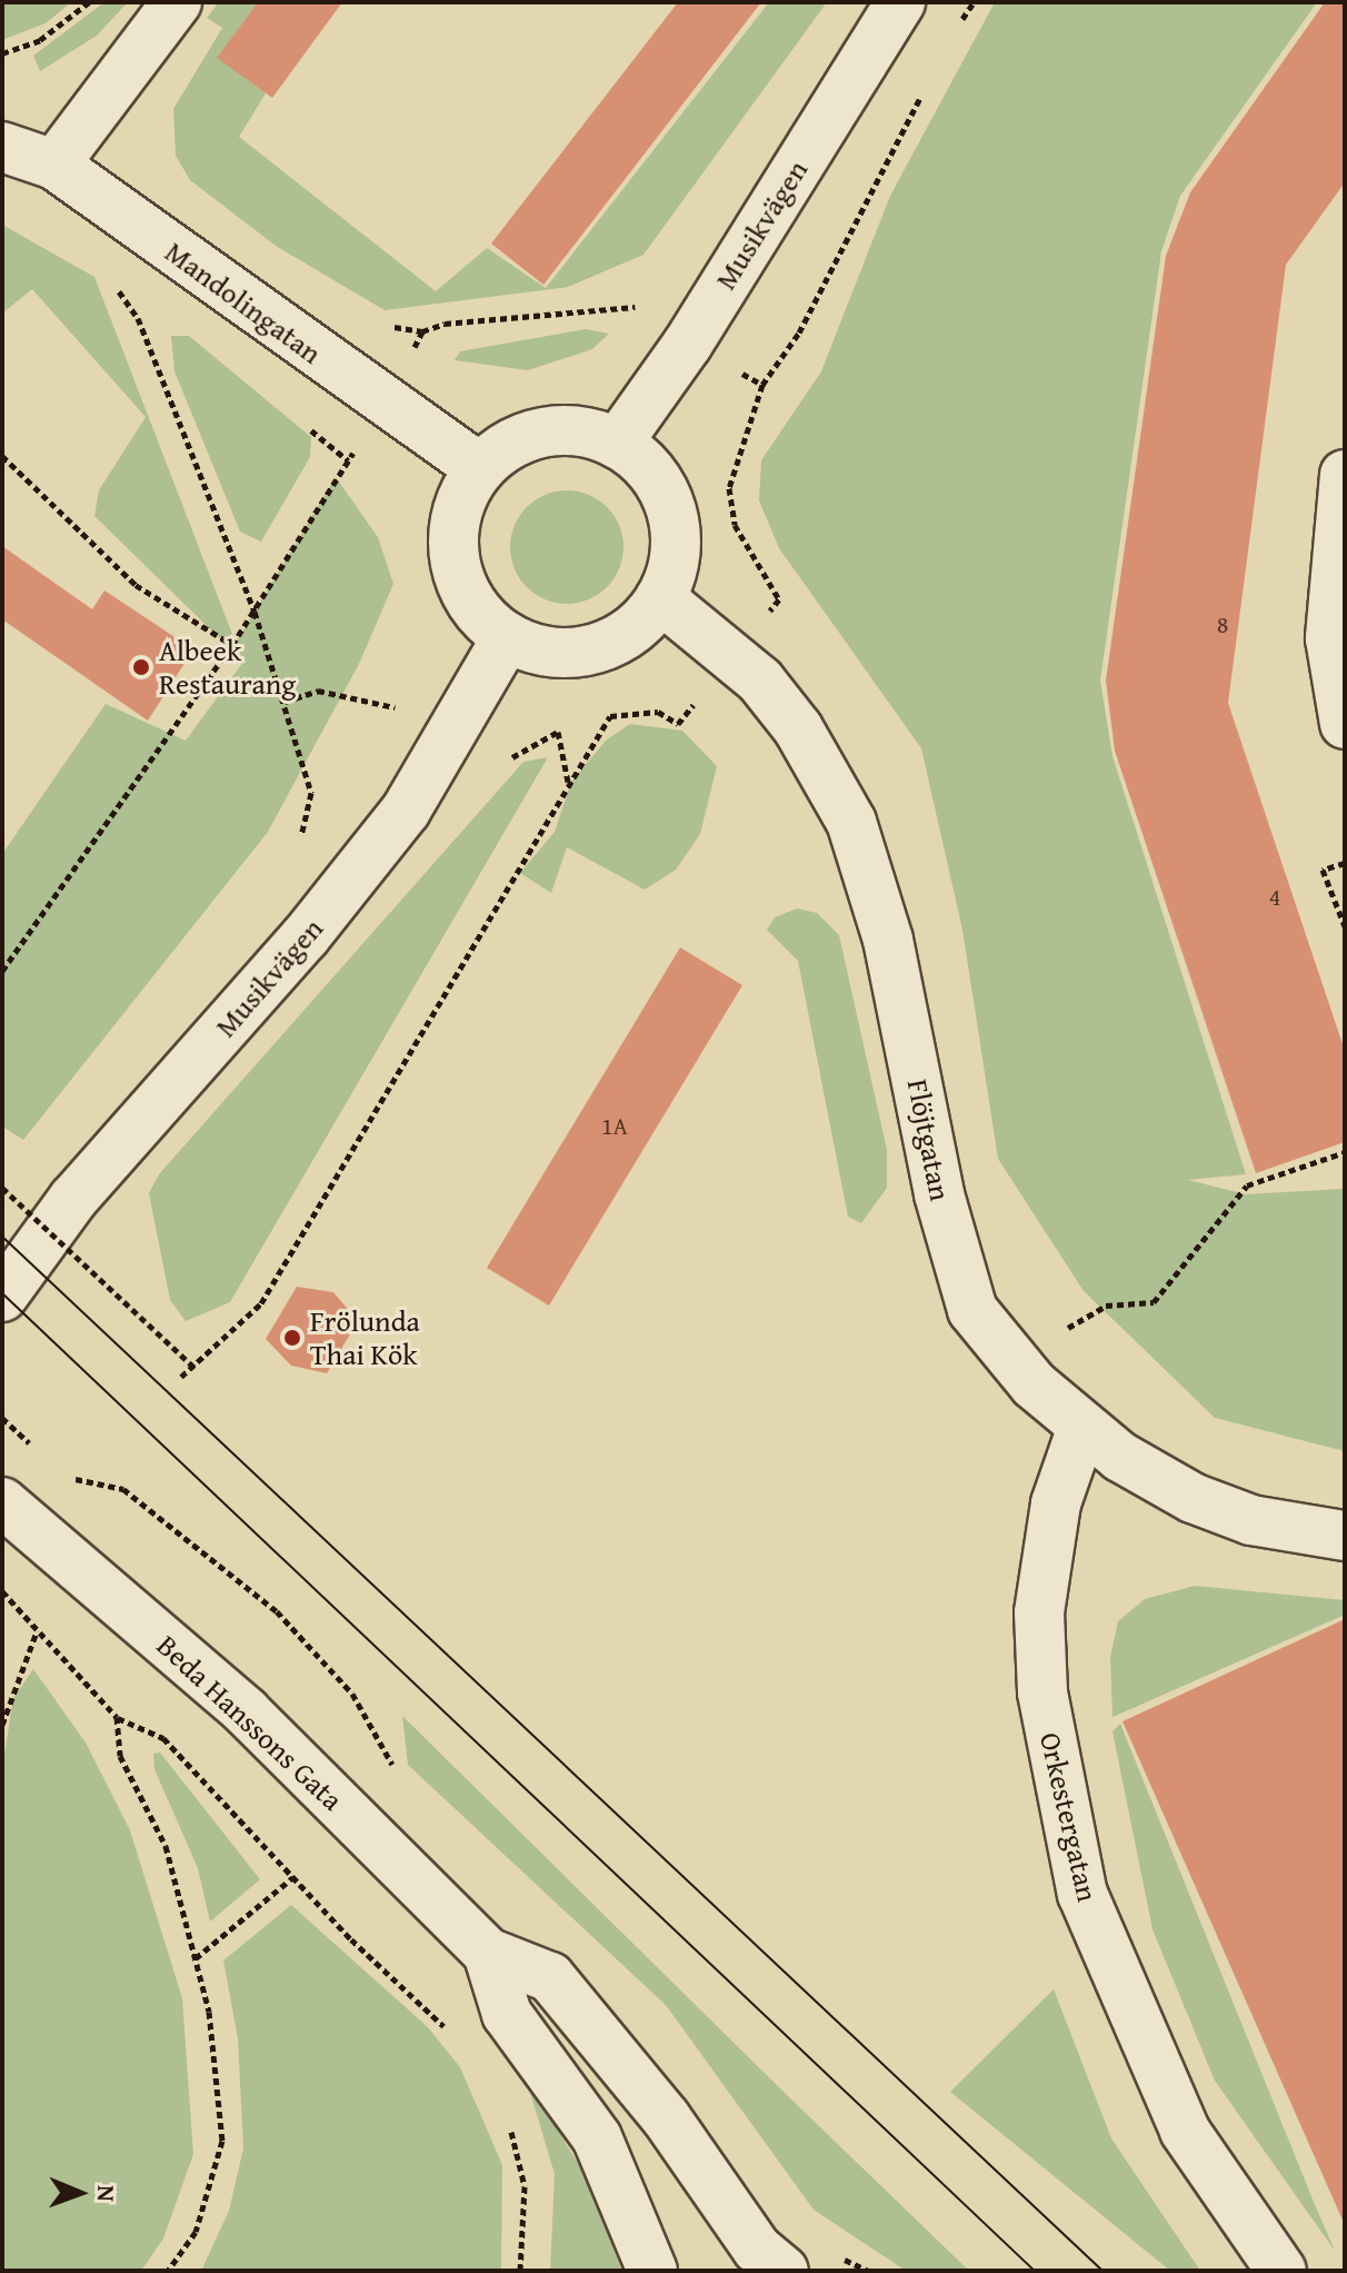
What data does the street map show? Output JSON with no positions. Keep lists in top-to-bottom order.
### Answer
{
  "streets": {
    "street": [
      "Musikvägen",
      "Mandolingatan",
      "Flöjtgatan",
      "Beda Hanssons Gata",
      "Orkestergatan"
    ]
  },
  "crossings": [
    ["Musikvägen", "Mandolingatan"],
    ["Musikvägen", "Flöjtgatan"],
    ["Mandolingatan", "Flöjtgatan"],
    ["Flöjtgatan", "Orkestergatan"]
  ],
  "places": ["Albeek Restaurang", "Frölunda Thai Kök"],
  "house_numbers": ["8", "4", "1A"],
  "north": "right"
}
